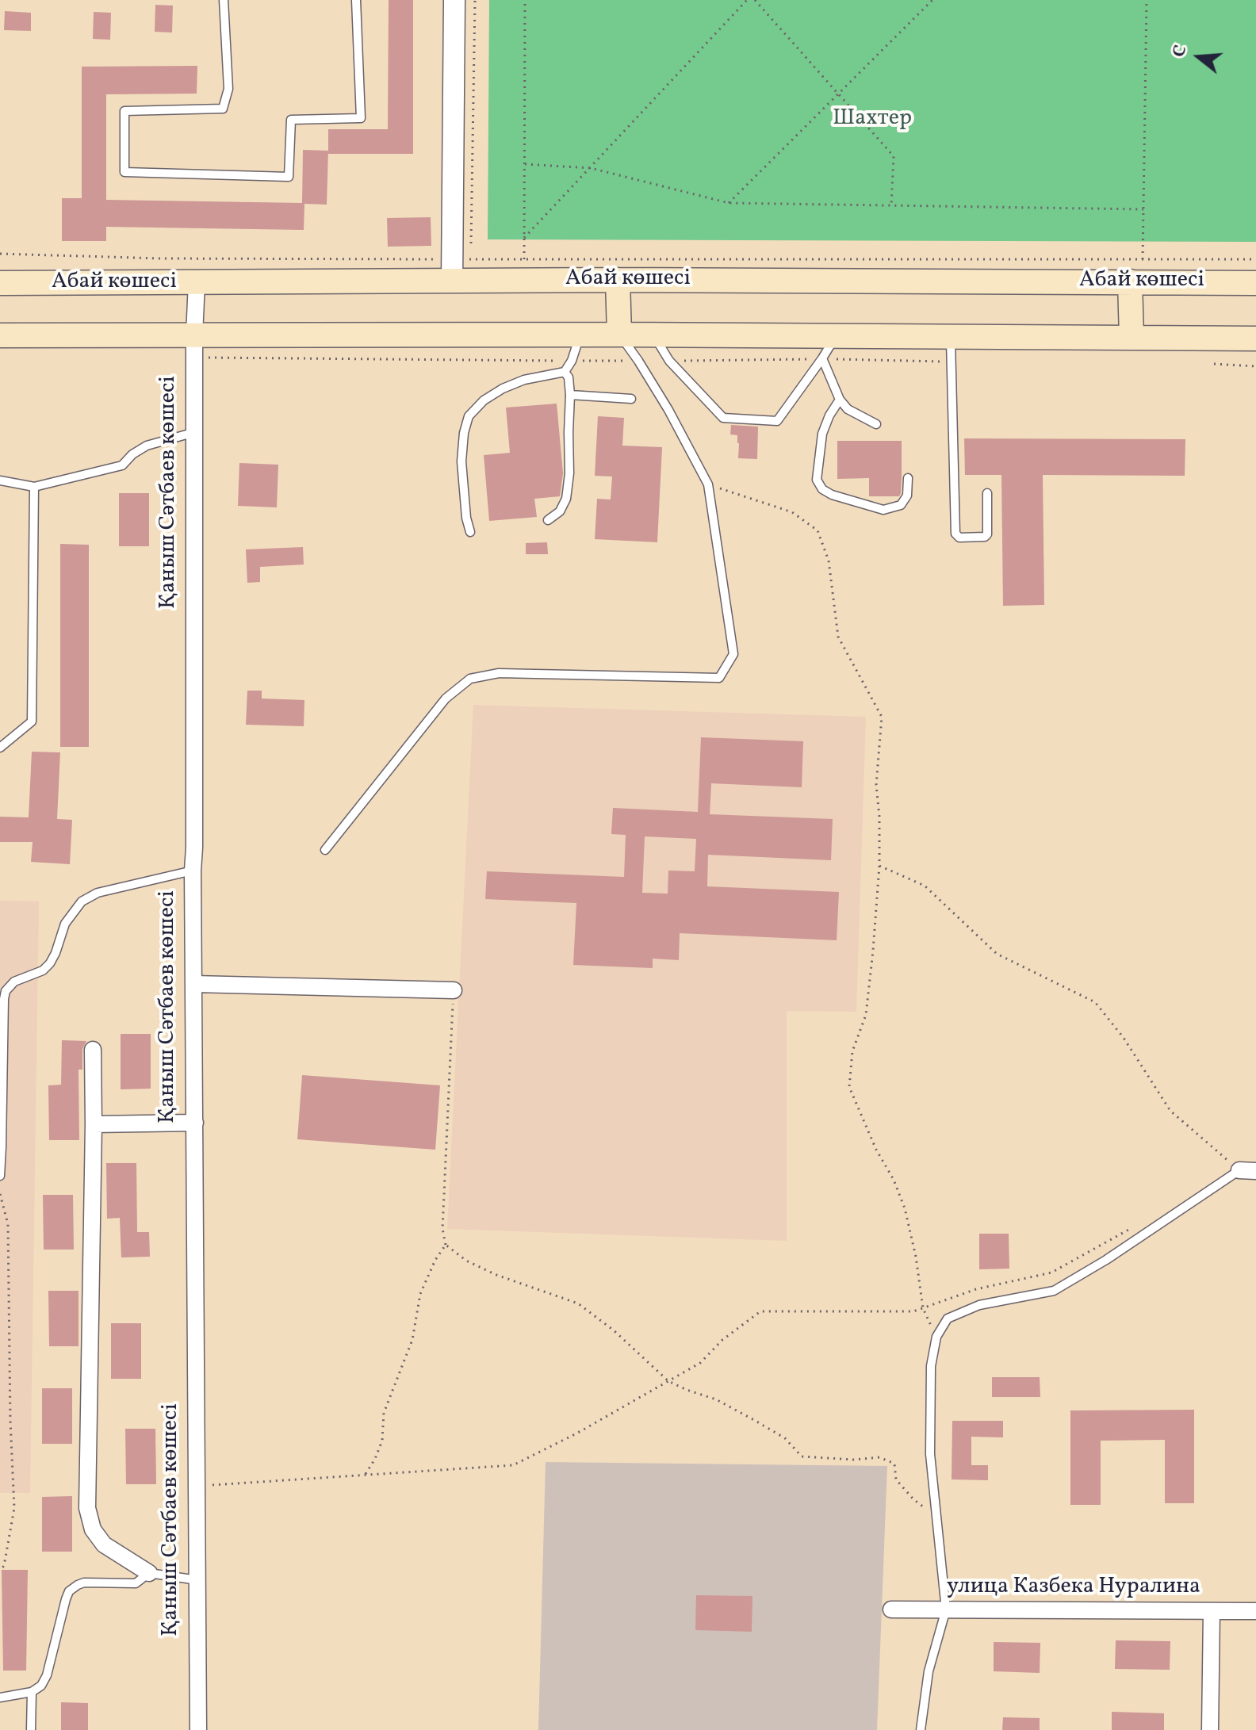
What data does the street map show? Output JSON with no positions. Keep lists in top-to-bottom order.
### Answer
{
  "streets": {
    "main road": ["Абай көшесі"],
    "street": ["Қаныш Сәтбаев көшесі", "улица Казбека Нуралина"]
  },
  "crossings": [
    ["Абай көшесі", "Қаныш Сәтбаев көшесі"]
  ],
  "parks": ["Шахтер"],
  "north": "left"
}
